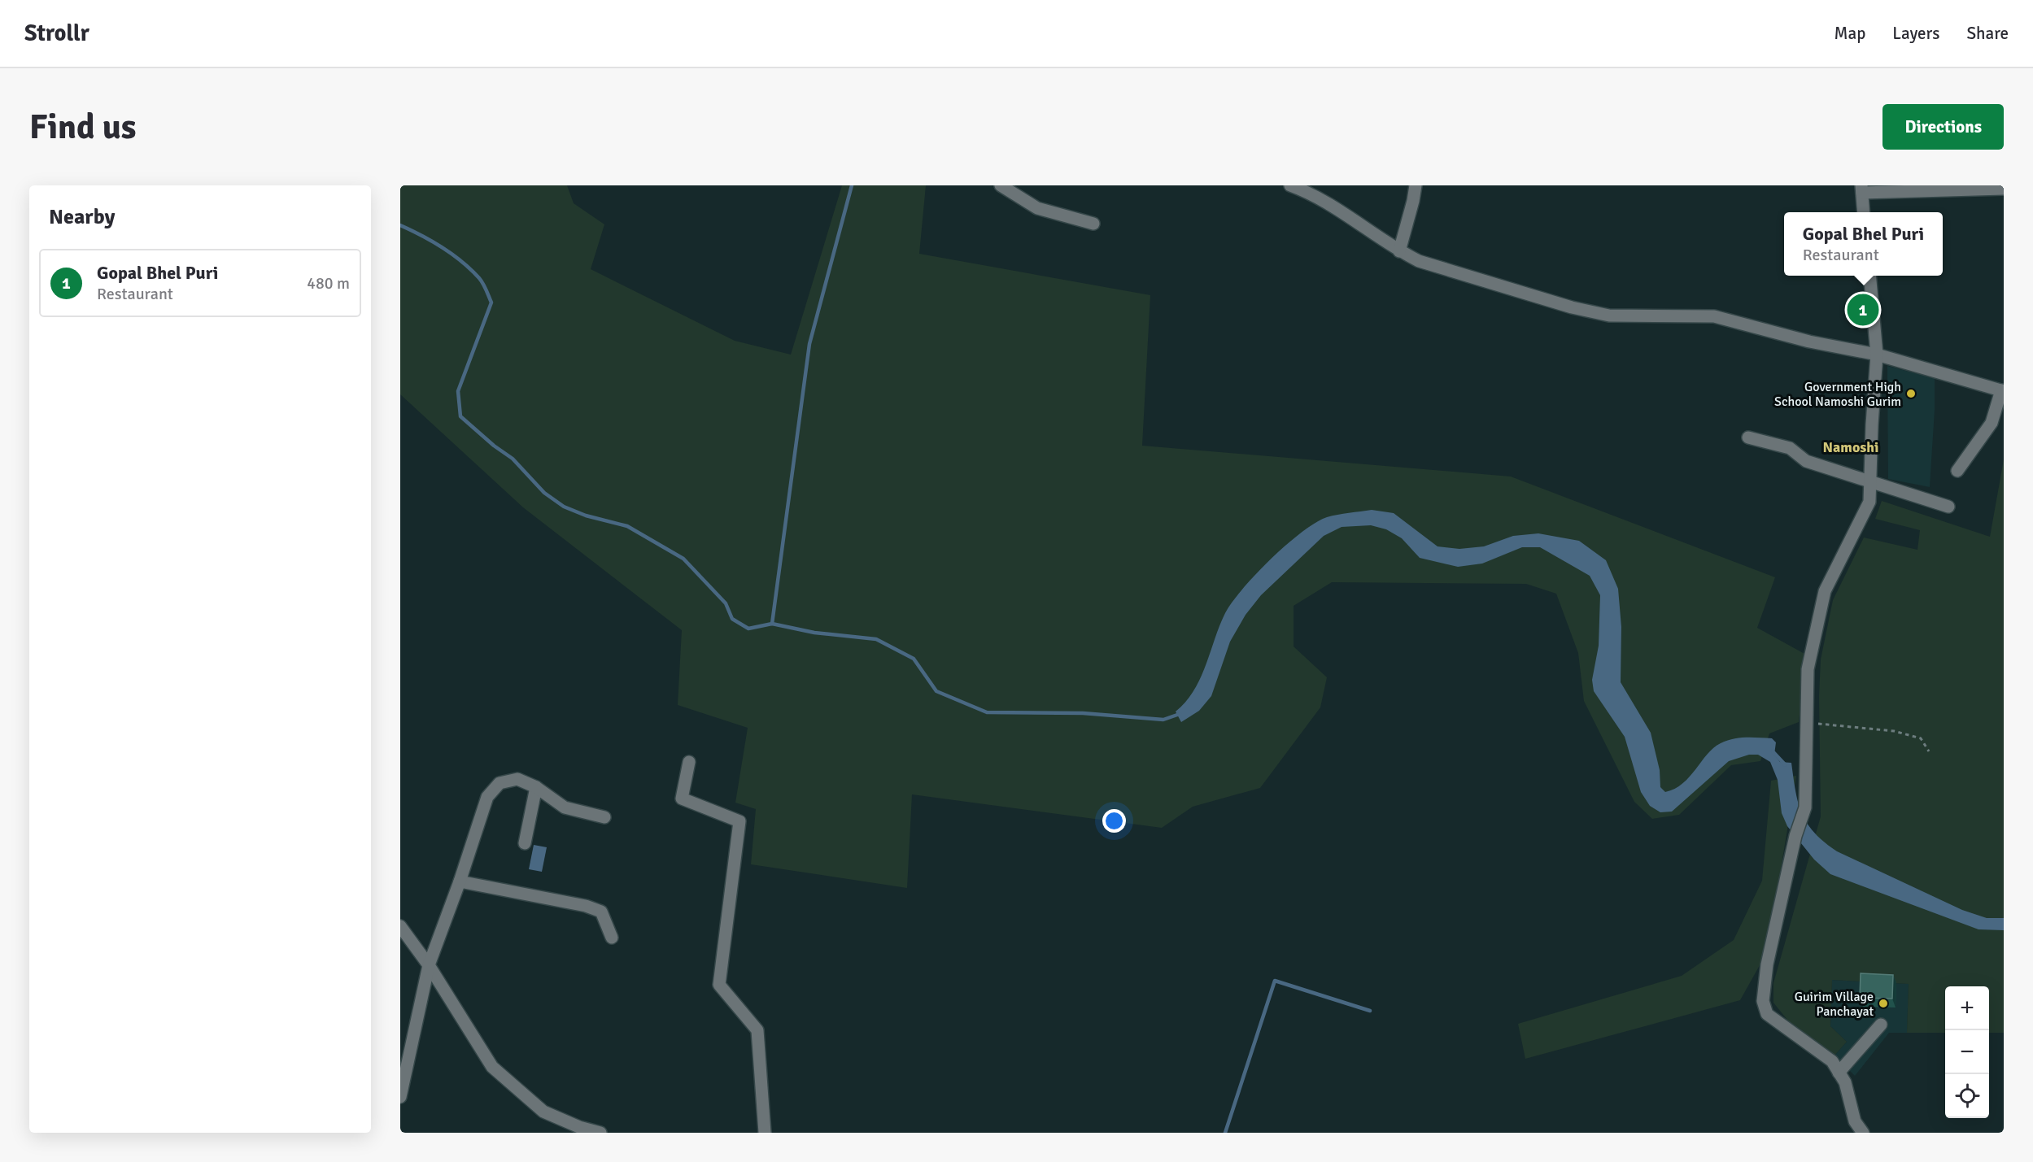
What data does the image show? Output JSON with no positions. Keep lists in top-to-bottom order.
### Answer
{
  "districts": ["Namoshi"],
  "places": ["Government High School Namoshi Gurim", "Guirim Village Panchayat"],
  "page": {
    "header": "Strollr",
    "nav": ["Map", "Layers", "Share"],
    "buttons": "Directions",
    "title": "Find us",
    "heading": "Nearby",
    "popup": ["Gopal Bhel Puri", "Restaurant"],
    "list": [
      {
        "mark": "1",
        "name": "Gopal Bhel Puri",
        "note": "Restaurant",
        "value": "480 m"
      }
    ],
    "pins": "1",
    "map_buttons": ["+", "−"]
  }
}
